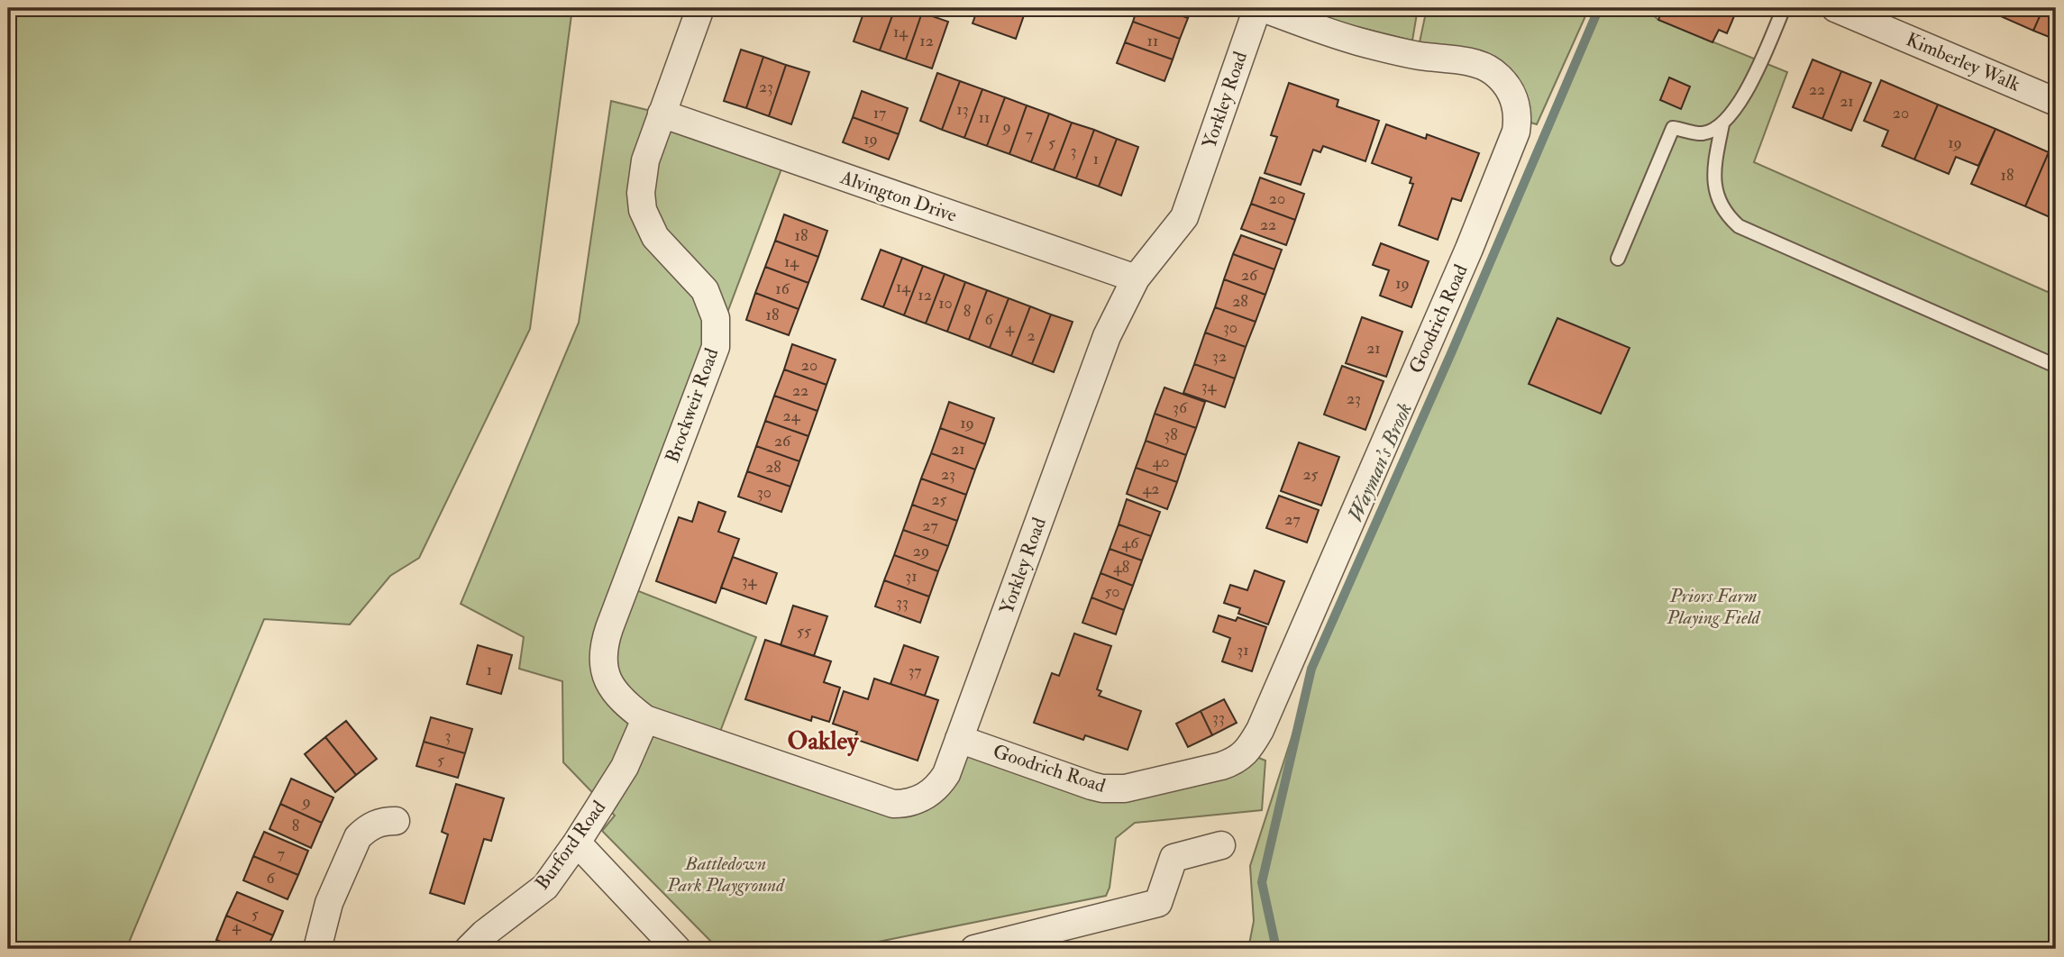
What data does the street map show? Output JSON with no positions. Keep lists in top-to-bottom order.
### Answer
{
  "streets": {
    "street": [
      "Kimberley Walk",
      "Yorkley Road",
      "Alvington Drive",
      "Goodrich Road",
      "Brockweir Road",
      "Burford Road"
    ]
  },
  "crossings": [
    ["Yorkley Road", "Alvington Drive"],
    ["Yorkley Road", "Goodrich Road"],
    ["Yorkley Road", "Brockweir Road"],
    ["Yorkley Road", "Burford Road"],
    ["Alvington Drive", "Brockweir Road"]
  ],
  "districts": ["Oakley"],
  "water": ["Wayman's Brook"],
  "parks": ["Priors Farm Playing Field", "Battledown Park Playground"],
  "house_numbers": [
    "14",
    "12",
    "11",
    "23",
    "22",
    "21",
    "13",
    "17",
    "20",
    "11",
    "9",
    "7",
    "19",
    "5",
    "19",
    "3",
    "1",
    "18",
    "20",
    "22",
    "18",
    "14",
    "26",
    "19",
    "14",
    "16",
    "12",
    "28",
    "10",
    "8",
    "18",
    "6",
    "4",
    "30",
    "2",
    "21",
    "32",
    "20",
    "34",
    "22",
    "23",
    "36",
    "24",
    "19",
    "38",
    "26",
    "21",
    "40",
    "28",
    "23",
    "25",
    "42",
    "30",
    "25",
    "27",
    "27",
    "46",
    "29",
    "48",
    "31",
    "34",
    "50",
    "33",
    "55",
    "31",
    "1",
    "37",
    "33",
    "3",
    "5",
    "9",
    "8",
    "7",
    "6",
    "5",
    "4"
  ]
}
